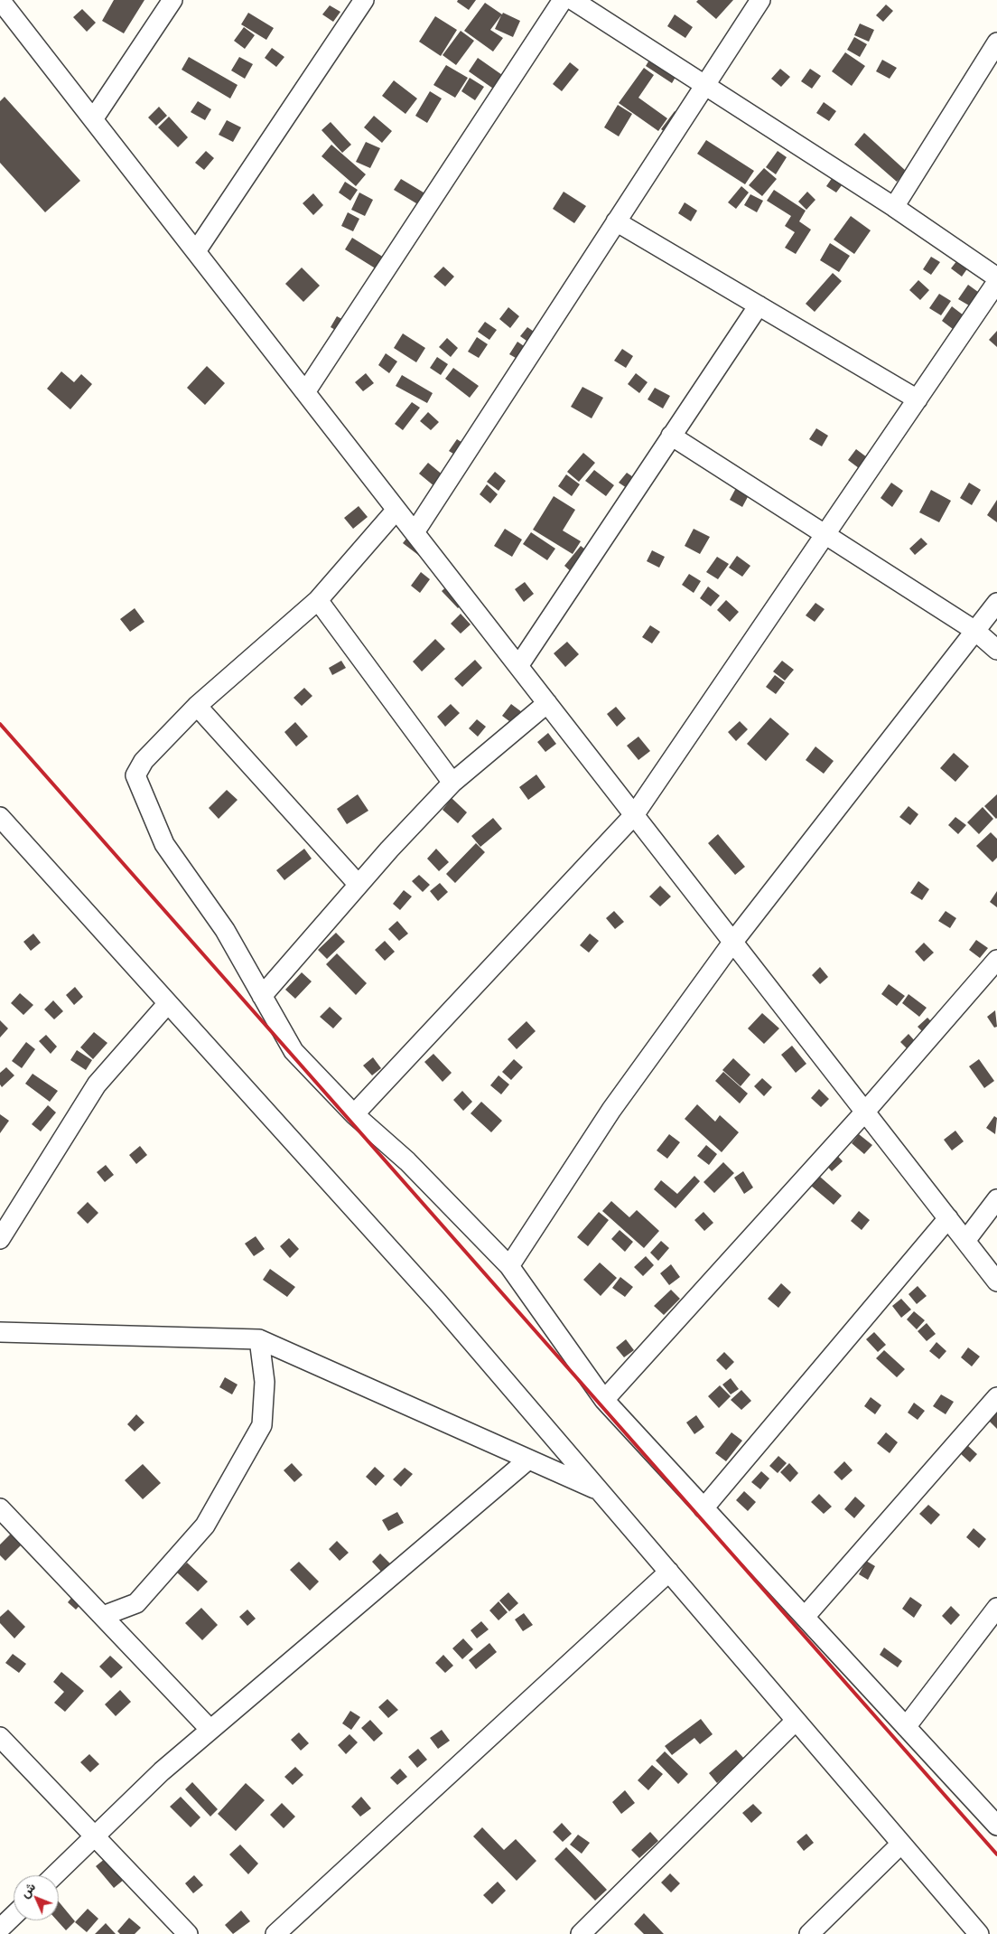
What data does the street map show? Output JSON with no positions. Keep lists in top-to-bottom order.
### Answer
{
  "north": "top left"
}
